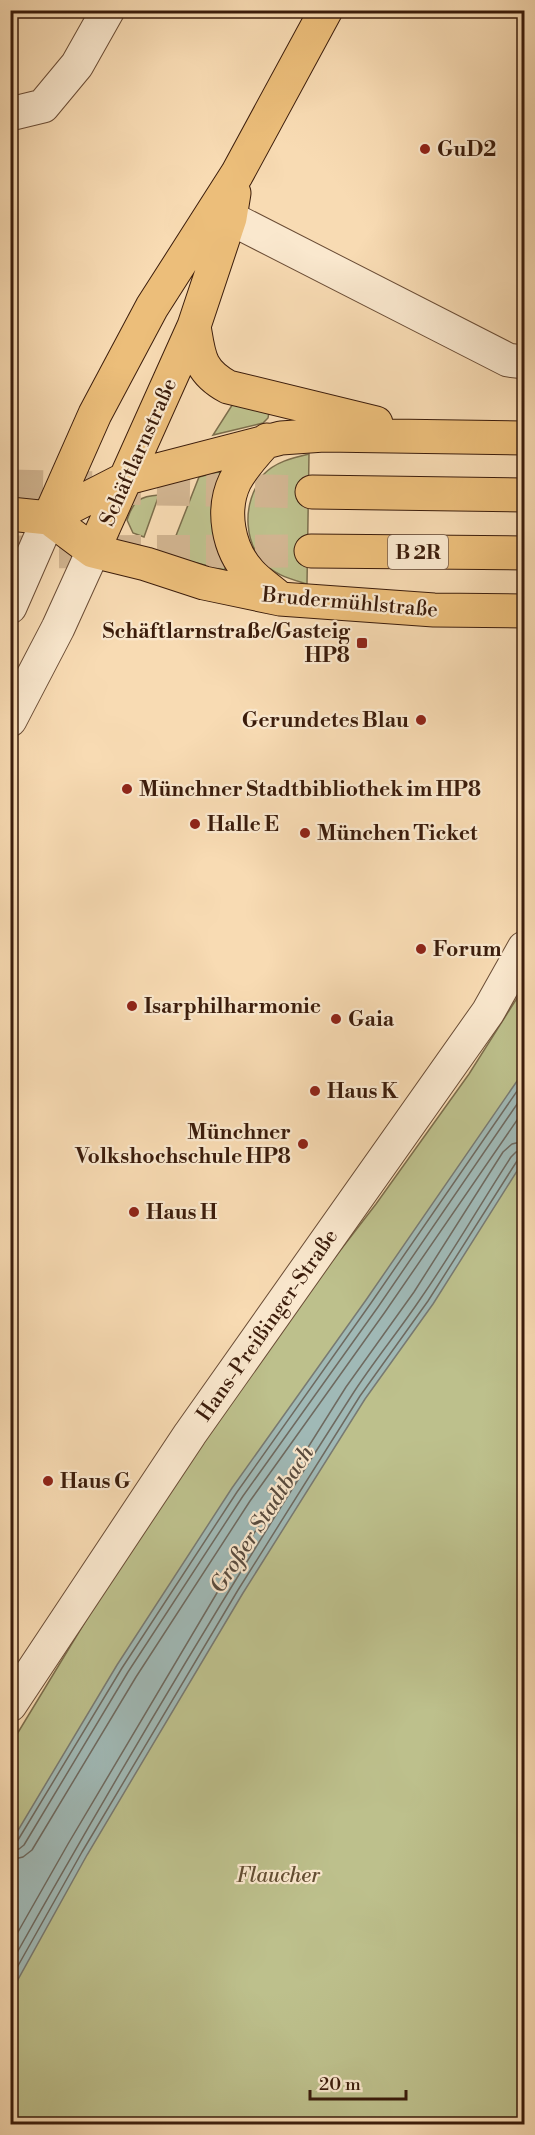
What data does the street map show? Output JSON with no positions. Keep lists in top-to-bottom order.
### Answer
{
  "streets": {
    "main road": ["Schäftlarnstraße", "B 2R", "Brudermühlstraße"],
    "street": ["Hans-Preißinger-Straße"]
  },
  "crossings": [
    ["Schäftlarnstraße", "Brudermühlstraße"]
  ],
  "water": ["Großer Stadtbach"],
  "parks": ["Flaucher"],
  "places": {
    "other": [
      "GuD2",
      "Gerundetes Blau",
      "Münchner Stadtbibliothek im HP8",
      "Halle E",
      "München Ticket",
      "Forum",
      "Isarphilharmonie",
      "Gaia",
      "Haus K",
      "Münchner Volkshochschule HP8",
      "Haus H",
      "Haus G"
    ],
    "transit": ["Schäftlarnstraße/Gasteig HP8"]
  },
  "scale_bar": "20 m"
}
